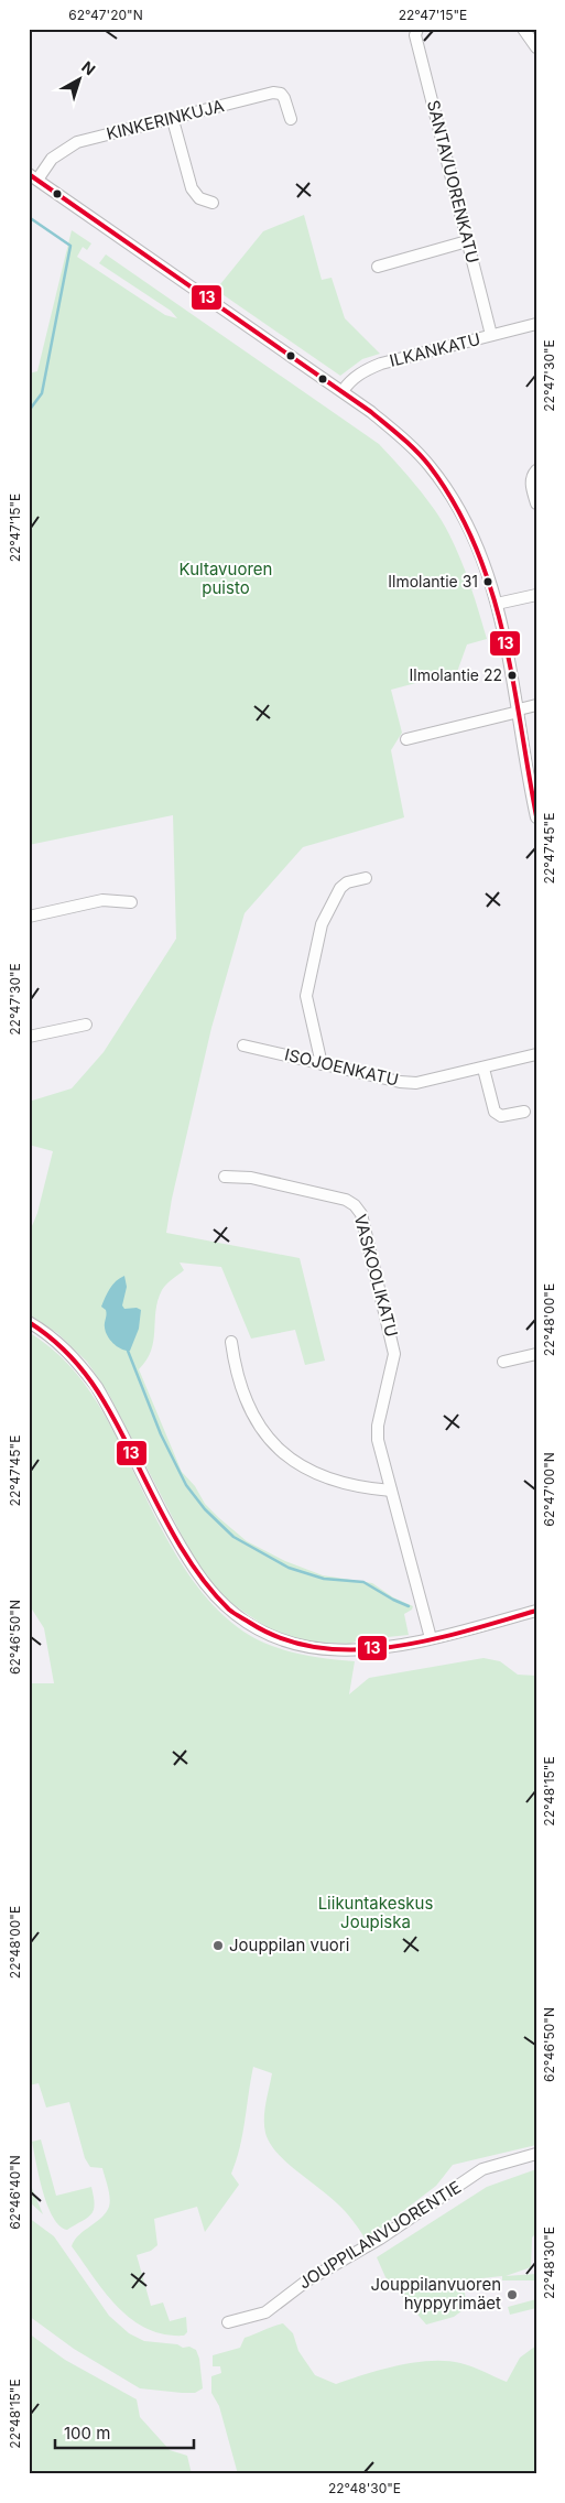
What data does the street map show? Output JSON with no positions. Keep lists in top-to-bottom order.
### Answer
{
  "streets": {
    "street": [
      "KINKERINKUJA",
      "SANTAVUORENKATU",
      "ILKANKATU",
      "ISOJOENKATU",
      "VASKOOLIKATU",
      "JOUPPILANVUORENTIE"
    ]
  },
  "crossings": [
    ["SANTAVUORENKATU", "ILKANKATU"]
  ],
  "parks": ["Kultavuoren puisto", "Liikuntakeskus Joupiska"],
  "places": [
    "Ilmolantie 31",
    "Ilmolantie 22",
    "Jouppilan vuori",
    "Jouppilanvuoren hyppyrimäet"
  ],
  "lines": ["transit line 13"],
  "scale_bar": "100 m",
  "north": "top right",
  "coordinates": [
    "62°47'20\"N",
    "22°47'15\"E",
    "22°47'30\"E",
    "22°47'45\"E",
    "22°48'00\"E",
    "62°47'00\"N",
    "62°46'50\"N",
    "22°48'15\"E",
    "62°46'40\"N",
    "22°48'30\"E"
  ]
}
